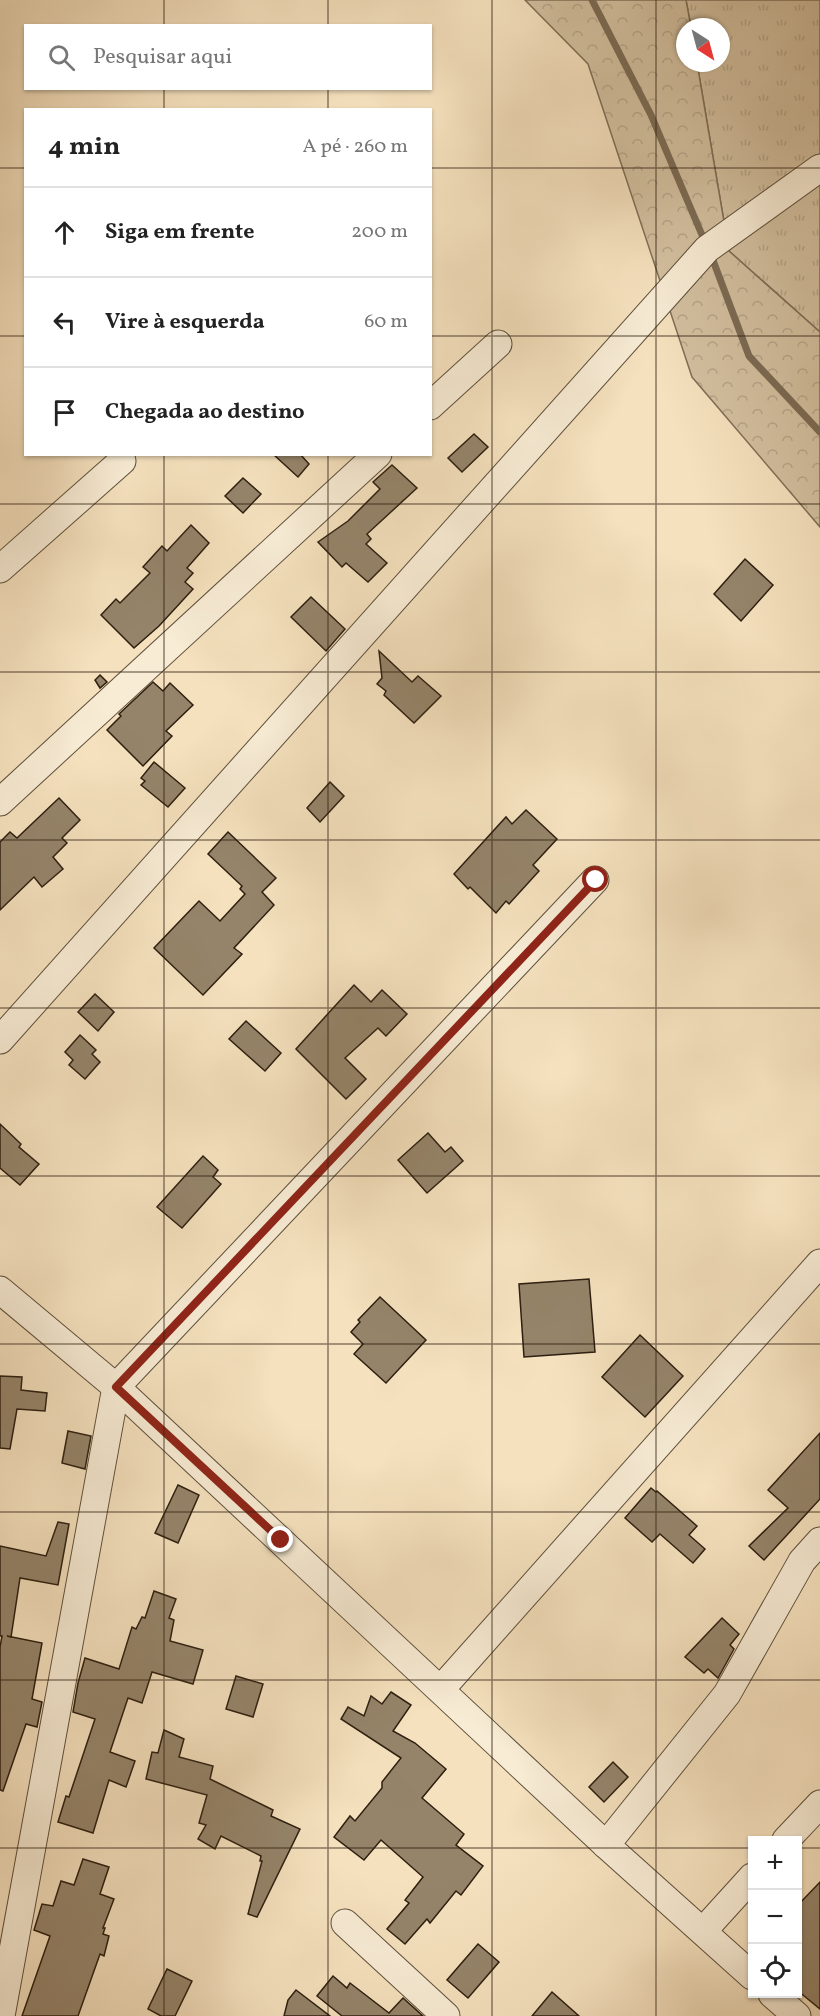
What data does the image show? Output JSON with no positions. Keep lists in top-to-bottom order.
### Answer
{
  "north": "bottom right",
  "page": {
    "search": "Pesquisar aqui",
    "heading": ["4 min", "A pé · 260 m"],
    "list": [
      ["Siga em frente", "200 m"],
      ["Vire à esquerda", "60 m"],
      "Chegada ao destino"
    ],
    "map_buttons": ["+", "−"]
  }
}
